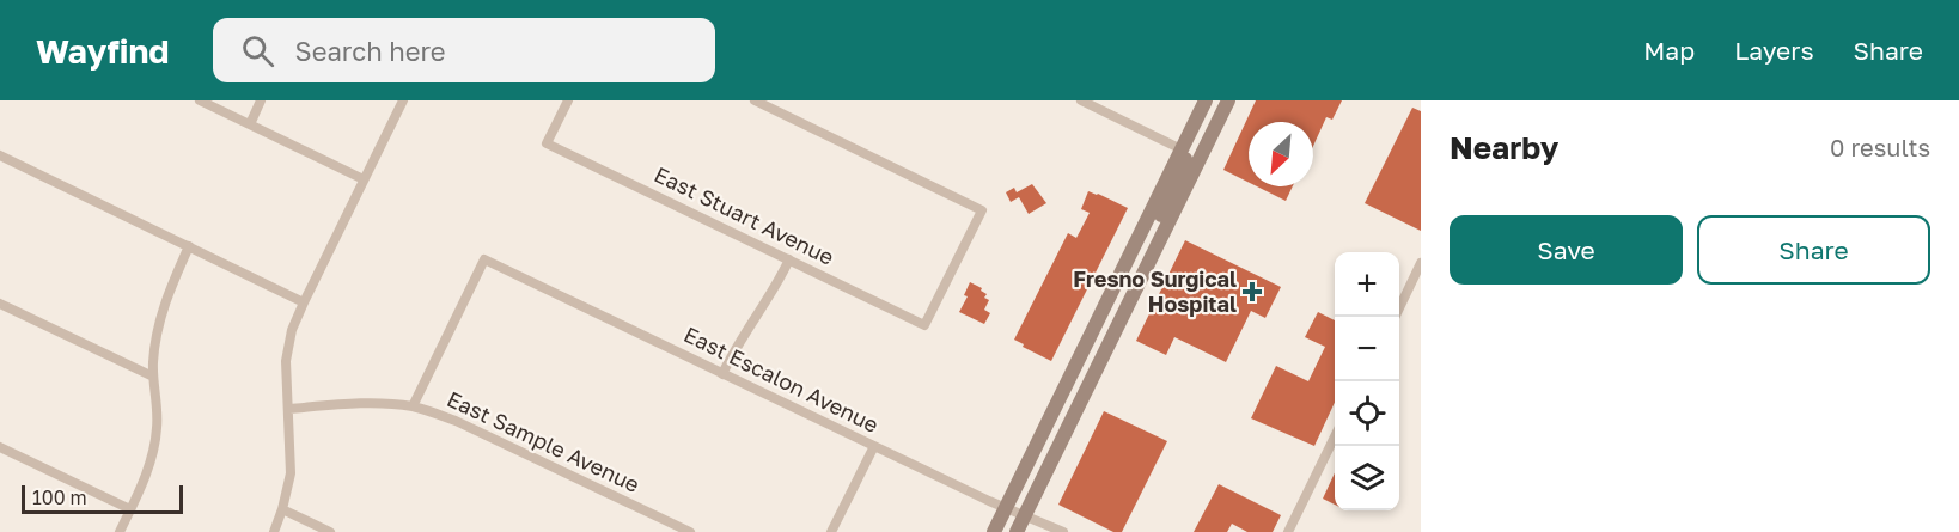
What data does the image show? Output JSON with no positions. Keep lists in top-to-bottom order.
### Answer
{
  "streets": {
    "street": ["East Stuart Avenue", "East Escalon Avenue", "East Sample Avenue"]
  },
  "crossings": [
    ["East Escalon Avenue", "East Sample Avenue"]
  ],
  "places": {
    "health": ["Fresno Surgical Hospital"]
  },
  "scale_bar": "100 m",
  "north": "bottom left",
  "page": {
    "header": "Wayfind",
    "search": "Search here",
    "nav": ["Map", "Layers", "Share"],
    "heading": ["Nearby", "0 results"],
    "buttons": ["Save", "Share"],
    "map_buttons": ["+", "−"],
    "scale": "100 m"
  }
}
